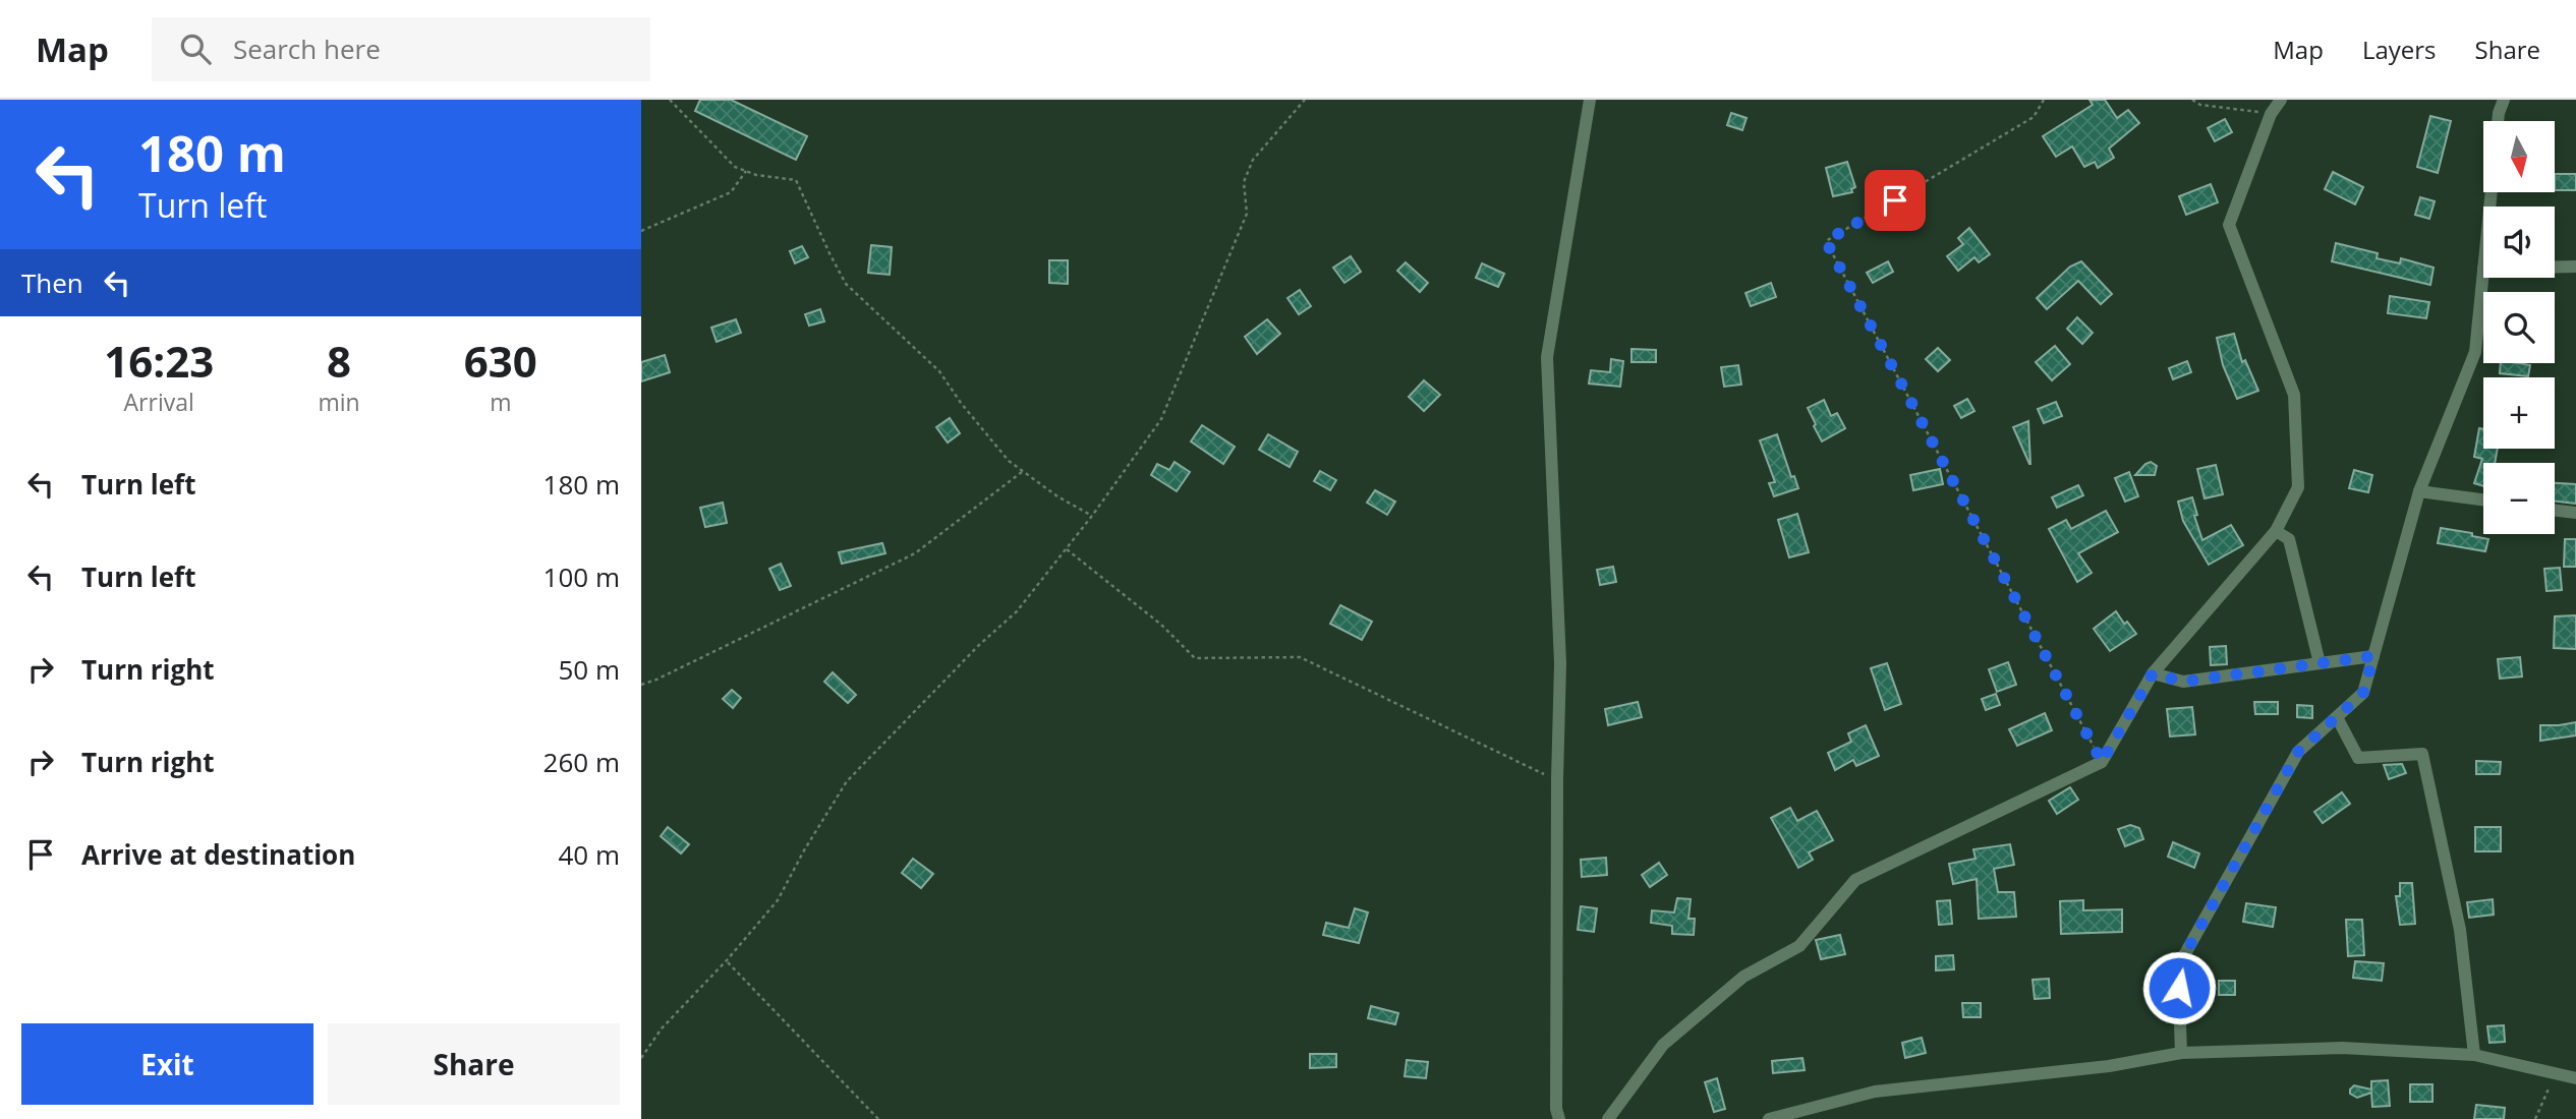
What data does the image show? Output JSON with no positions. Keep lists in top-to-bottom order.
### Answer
{
  "north": "bottom",
  "page": {
    "header": "Map",
    "search": "Search here",
    "nav": ["Map", "Layers", "Share"],
    "turn": ["180 m", "Turn left"],
    "map_buttons": ["+", "−"],
    "then": "Then",
    "eta": [
      "16:23",
      "Arrival",
      "8",
      "min",
      "630",
      "m"
    ],
    "list": [
      {
        "name": "Turn left",
        "value": "180 m"
      },
      {
        "name": "Turn left",
        "value": "100 m"
      },
      {
        "name": "Turn right",
        "value": "50 m"
      },
      {
        "name": "Turn right",
        "value": "260 m"
      },
      {
        "name": "Arrive at destination",
        "value": "40 m"
      }
    ],
    "buttons": ["Exit", "Share"]
  }
}
